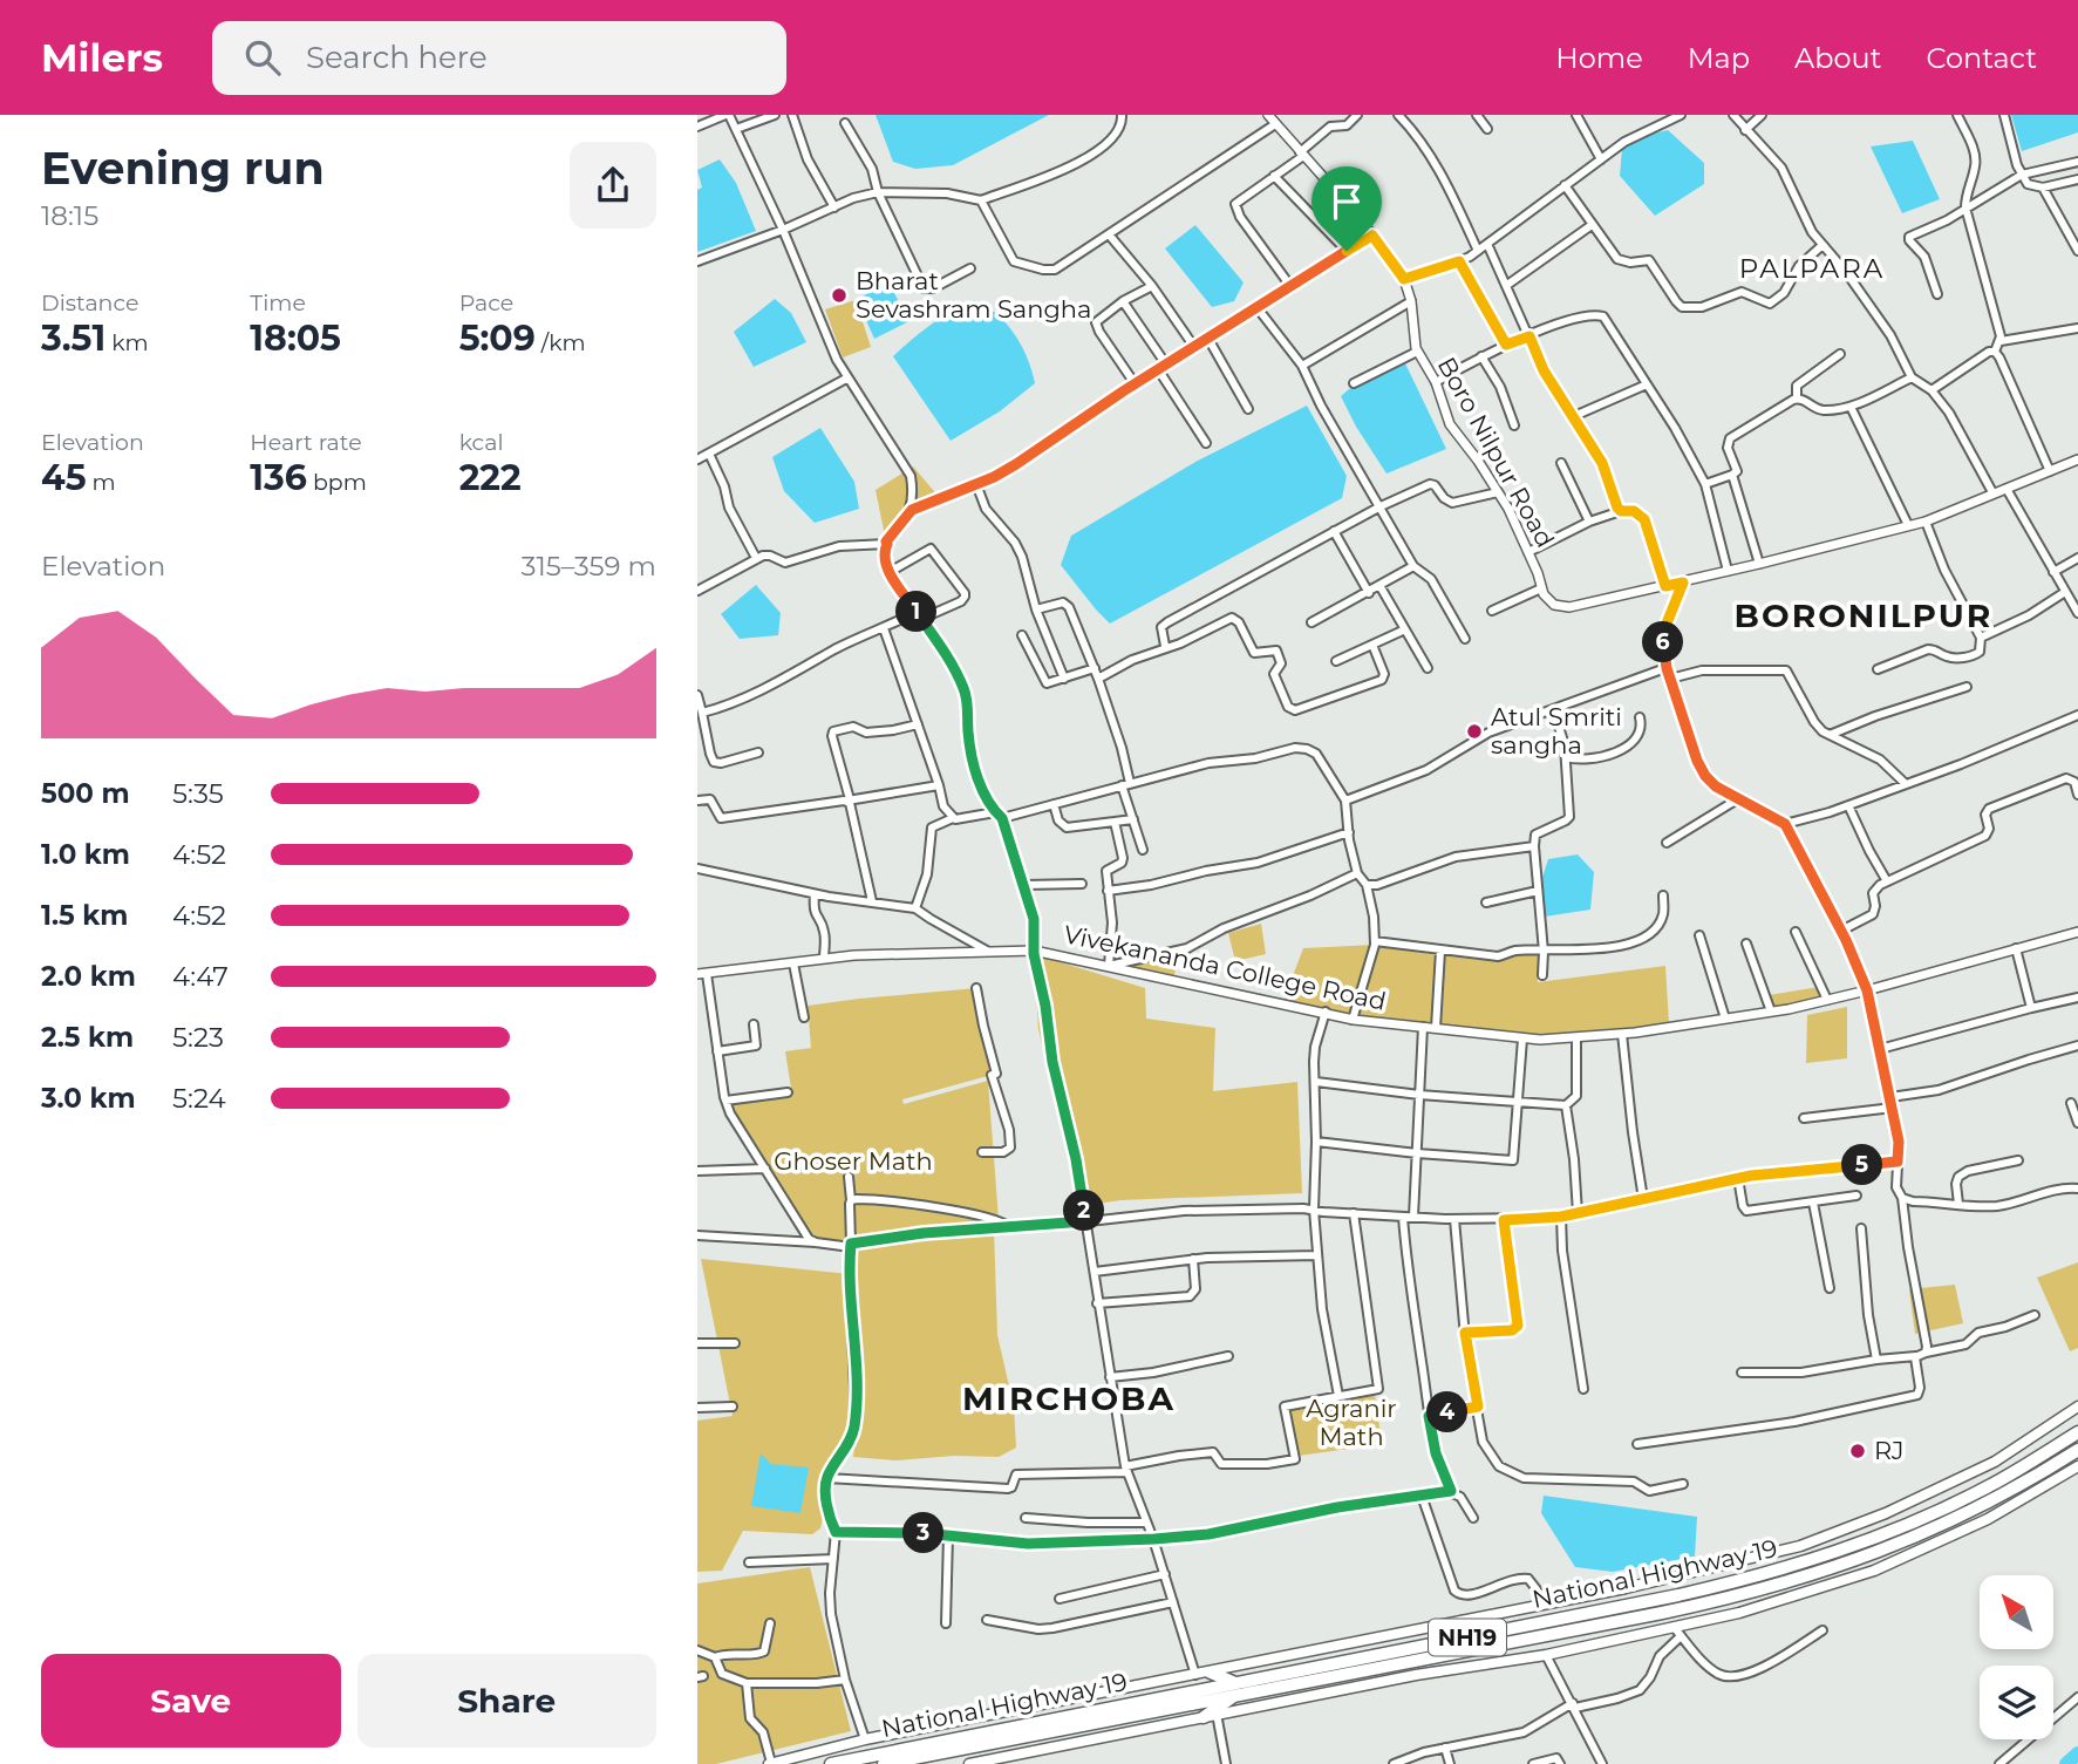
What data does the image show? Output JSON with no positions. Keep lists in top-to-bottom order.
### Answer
{
  "streets": {
    "highway": ["National Highway 19", "NH19"],
    "street": ["Boro Nilpur Road", "Vivekananda College Road"]
  },
  "crossings": [
    ["National Highway 19", "NH19"]
  ],
  "districts": ["PALPARA", "BORONILPUR", "MIRCHOBA"],
  "parks": ["Ghoser Math", "Agranir Math"],
  "places": ["Bharat Sevashram Sangha", "Atul Smriti sangha", "RJ"],
  "north": "top left",
  "page": {
    "header": "Milers",
    "search": "Search here",
    "nav": [
      "Home",
      "Map",
      "About",
      "Contact"
    ],
    "heading": ["Evening run", "18:15"],
    "stats": [
      ["Distance", "3.51 km"],
      ["Time", "18:05"],
      ["Pace", "5:09 /km"],
      ["Elevation", "45 m"],
      ["Heart rate", "136 bpm"],
      ["kcal", "222"]
    ],
    "chart": ["Elevation", "315–359 m"],
    "pins": [
      "1",
      "6",
      "5",
      "2",
      "4",
      "3"
    ],
    "list": [
      {
        "name": "500 m",
        "note": "5:35"
      },
      {
        "name": "1.0 km",
        "note": "4:52"
      },
      {
        "name": "1.5 km",
        "note": "4:52"
      },
      {
        "name": "2.0 km",
        "note": "4:47"
      },
      {
        "name": "2.5 km",
        "note": "5:23"
      },
      {
        "name": "3.0 km",
        "note": "5:24"
      }
    ],
    "buttons": ["Save", "Share"]
  }
}
